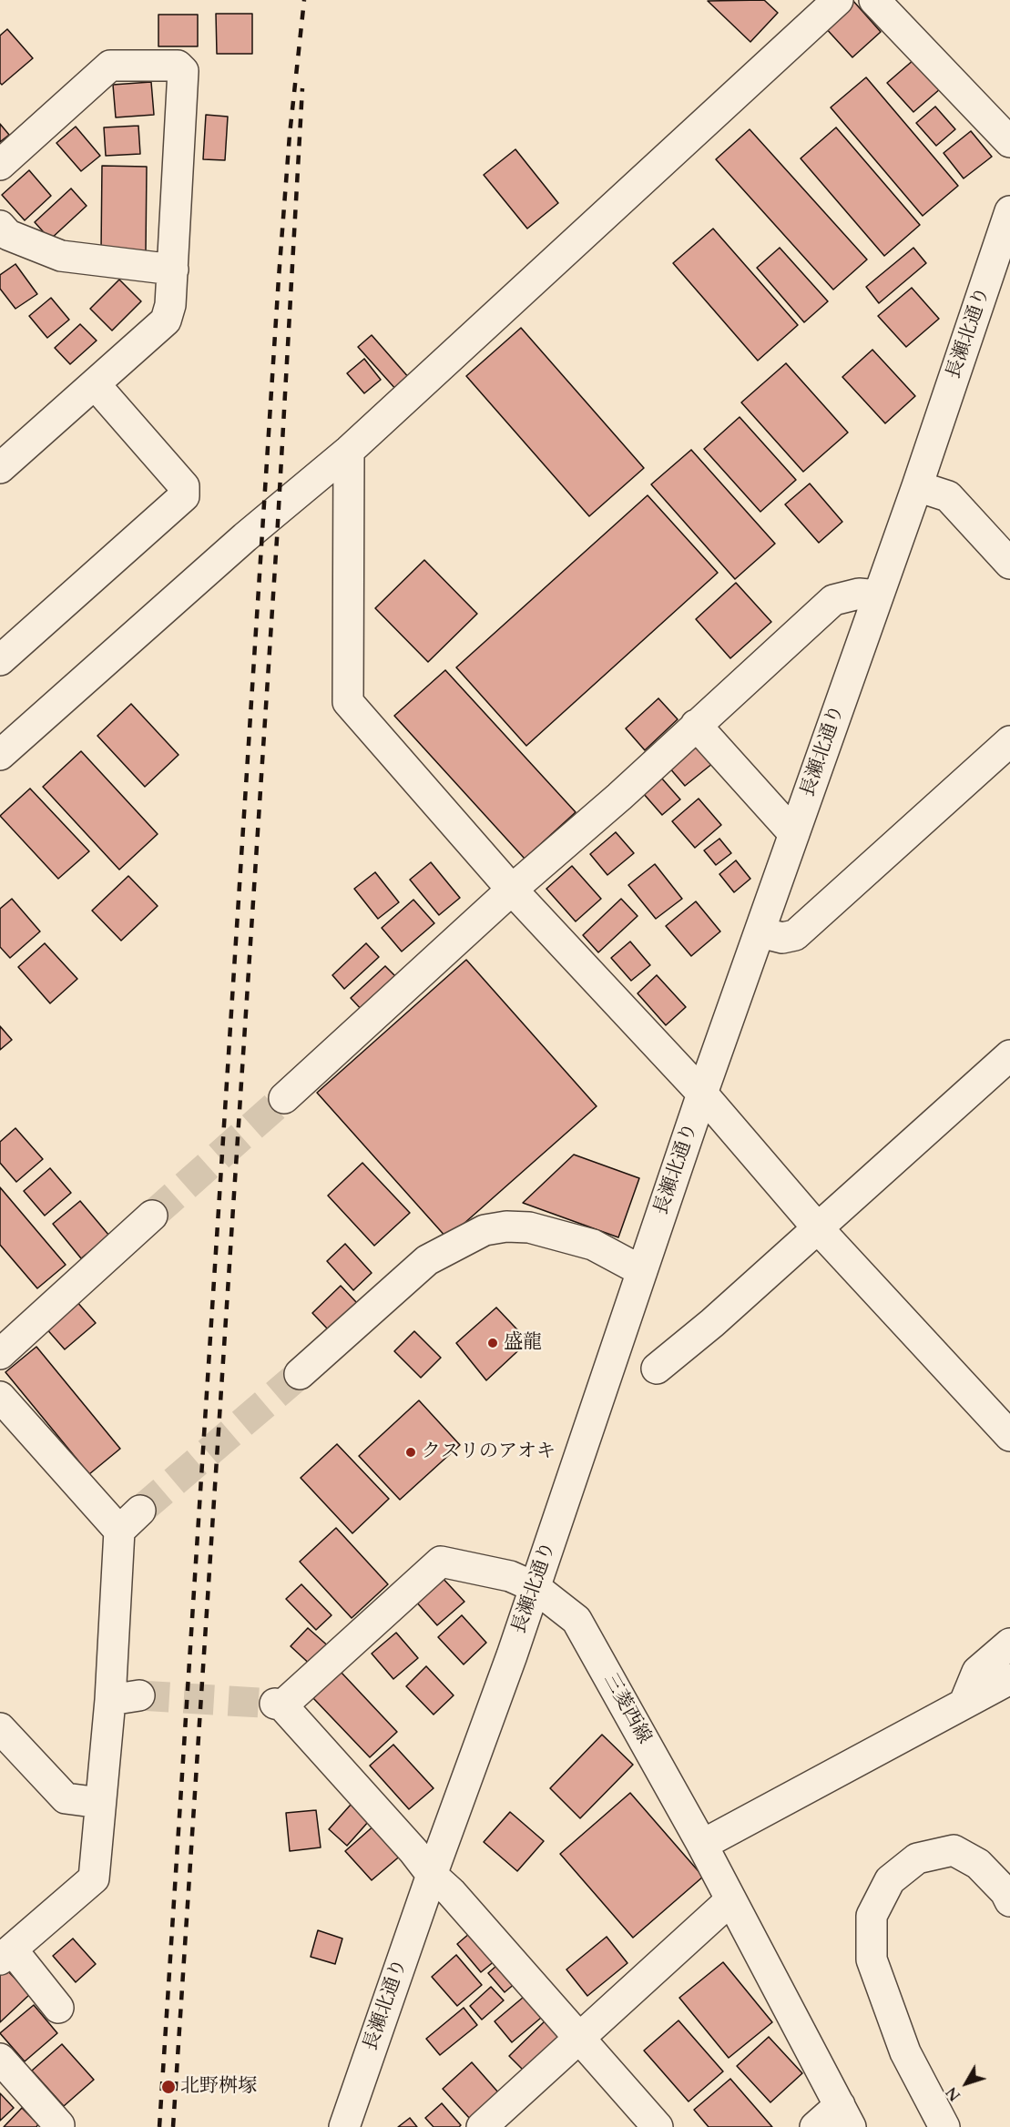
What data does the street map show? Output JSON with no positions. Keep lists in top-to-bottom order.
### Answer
{
  "streets": {
    "street": ["長瀬北通り", "三菱西線"]
  },
  "crossings": [
    ["長瀬北通り", "三菱西線"]
  ],
  "places": ["盛龍", "クスリのアオキ", "北野桝塚"],
  "north": "bottom left"
}
